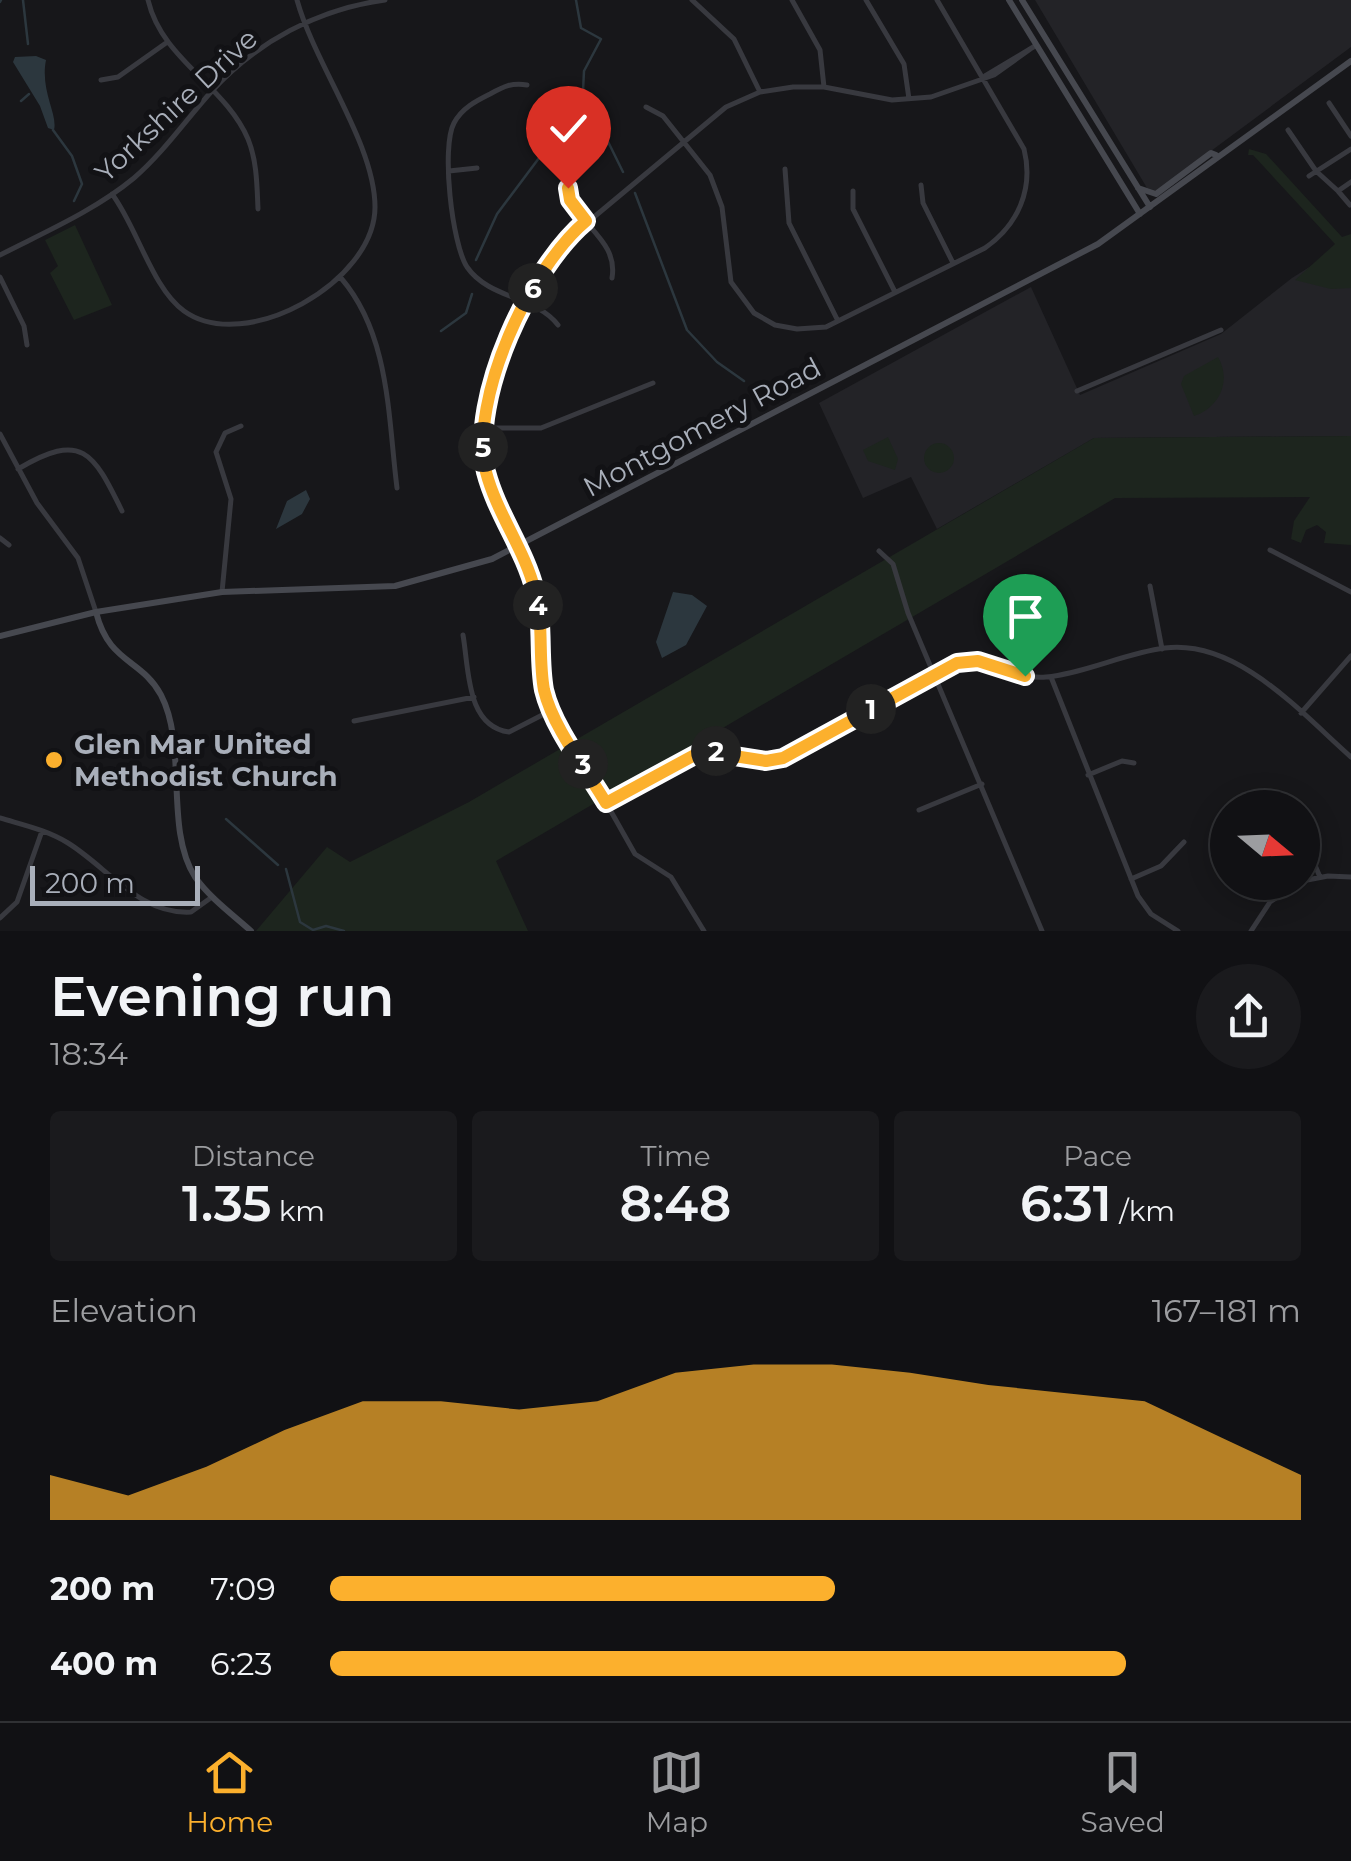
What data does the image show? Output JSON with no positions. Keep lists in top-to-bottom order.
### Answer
{
  "streets": {
    "main road": ["Montgomery Road"],
    "street": ["Yorkshire Drive"]
  },
  "places": ["Glen Mar United Methodist Church"],
  "scale_bar": "200 m",
  "north": "right",
  "page": {
    "pins": [
      "6",
      "5",
      "4",
      "1",
      "2",
      "3"
    ],
    "scale": "200 m",
    "heading": ["Evening run", "18:34"],
    "stats": [
      ["Distance", "1.35 km"],
      ["Time", "8:48"],
      ["Pace", "6:31 /km"]
    ],
    "chart": ["Elevation", "167–181 m"],
    "list": [
      {
        "name": "200 m",
        "note": "7:09"
      },
      {
        "name": "400 m",
        "note": "6:23"
      }
    ],
    "tabs": ["Home", "Map", "Saved"]
  }
}
